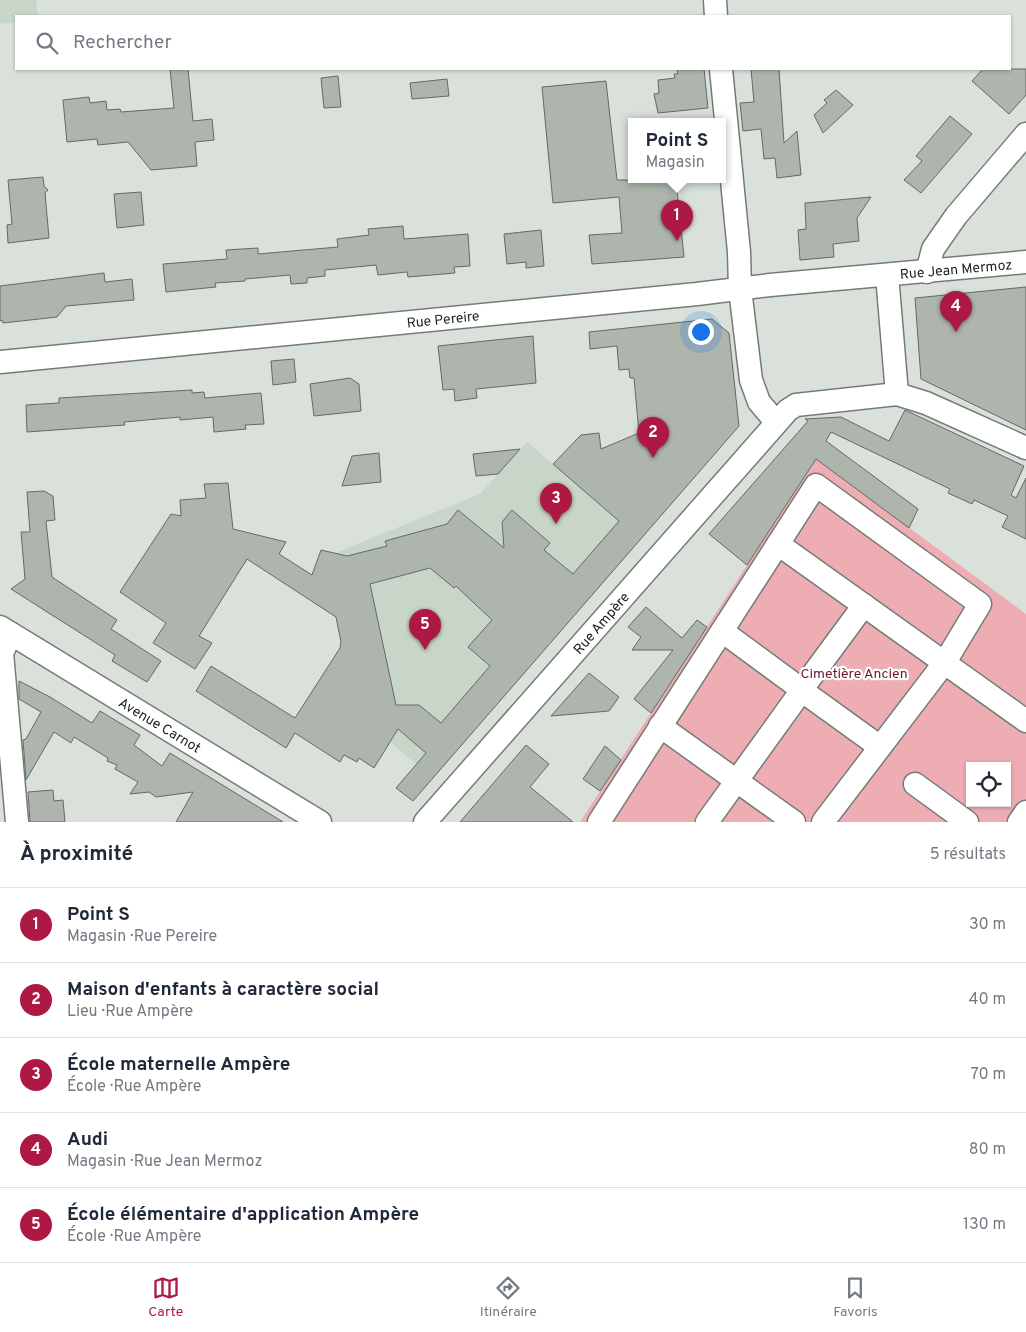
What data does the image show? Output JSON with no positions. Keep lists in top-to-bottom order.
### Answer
{
  "streets": {
    "street": [
      "Rue Jean Mermoz",
      "Rue Pereire",
      "Rue Ampère",
      "Avenue Carnot"
    ]
  },
  "crossings": [
    ["Rue Jean Mermoz", "Rue Pereire"]
  ],
  "parks": ["Cimetière Ancien"],
  "page": {
    "search": "Rechercher",
    "popup": ["Point S", "Magasin"],
    "pins": [
      "1",
      "4",
      "2",
      "3",
      "5"
    ],
    "heading": ["À proximité", "5 résultats"],
    "list": [
      {
        "mark": "1",
        "name": "Point S",
        "note": "Magasin · Rue Pereire",
        "value": "30 m"
      },
      {
        "mark": "2",
        "name": "Maison d'enfants à caractère social",
        "note": "Lieu · Rue Ampère",
        "value": "40 m"
      },
      {
        "mark": "3",
        "name": "École maternelle Ampère",
        "note": "École · Rue Ampère",
        "value": "70 m"
      },
      {
        "mark": "4",
        "name": "Audi",
        "note": "Magasin · Rue Jean Mermoz",
        "value": "80 m"
      },
      {
        "mark": "5",
        "name": "École élémentaire d'application Ampère",
        "note": "École · Rue Ampère",
        "value": "130 m"
      }
    ],
    "nav": ["Carte", "Itinéraire", "Favoris"]
  }
}
